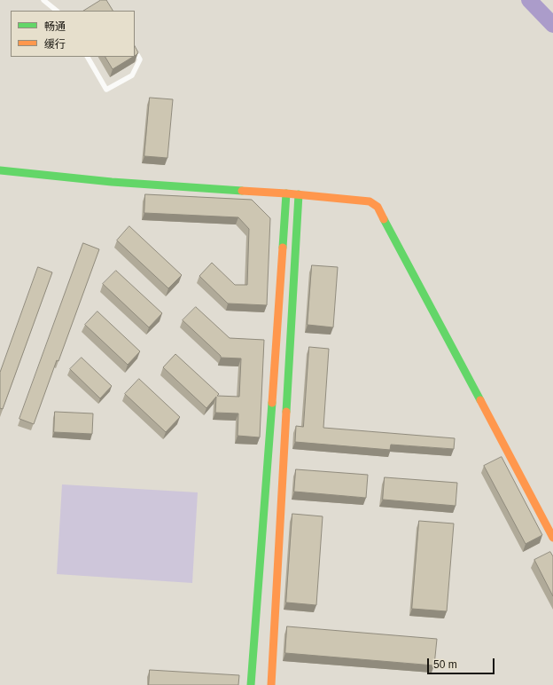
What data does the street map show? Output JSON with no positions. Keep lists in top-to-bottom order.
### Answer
{
  "legend": ["畅通", "缓行"],
  "scale_bar": "50 m"
}
